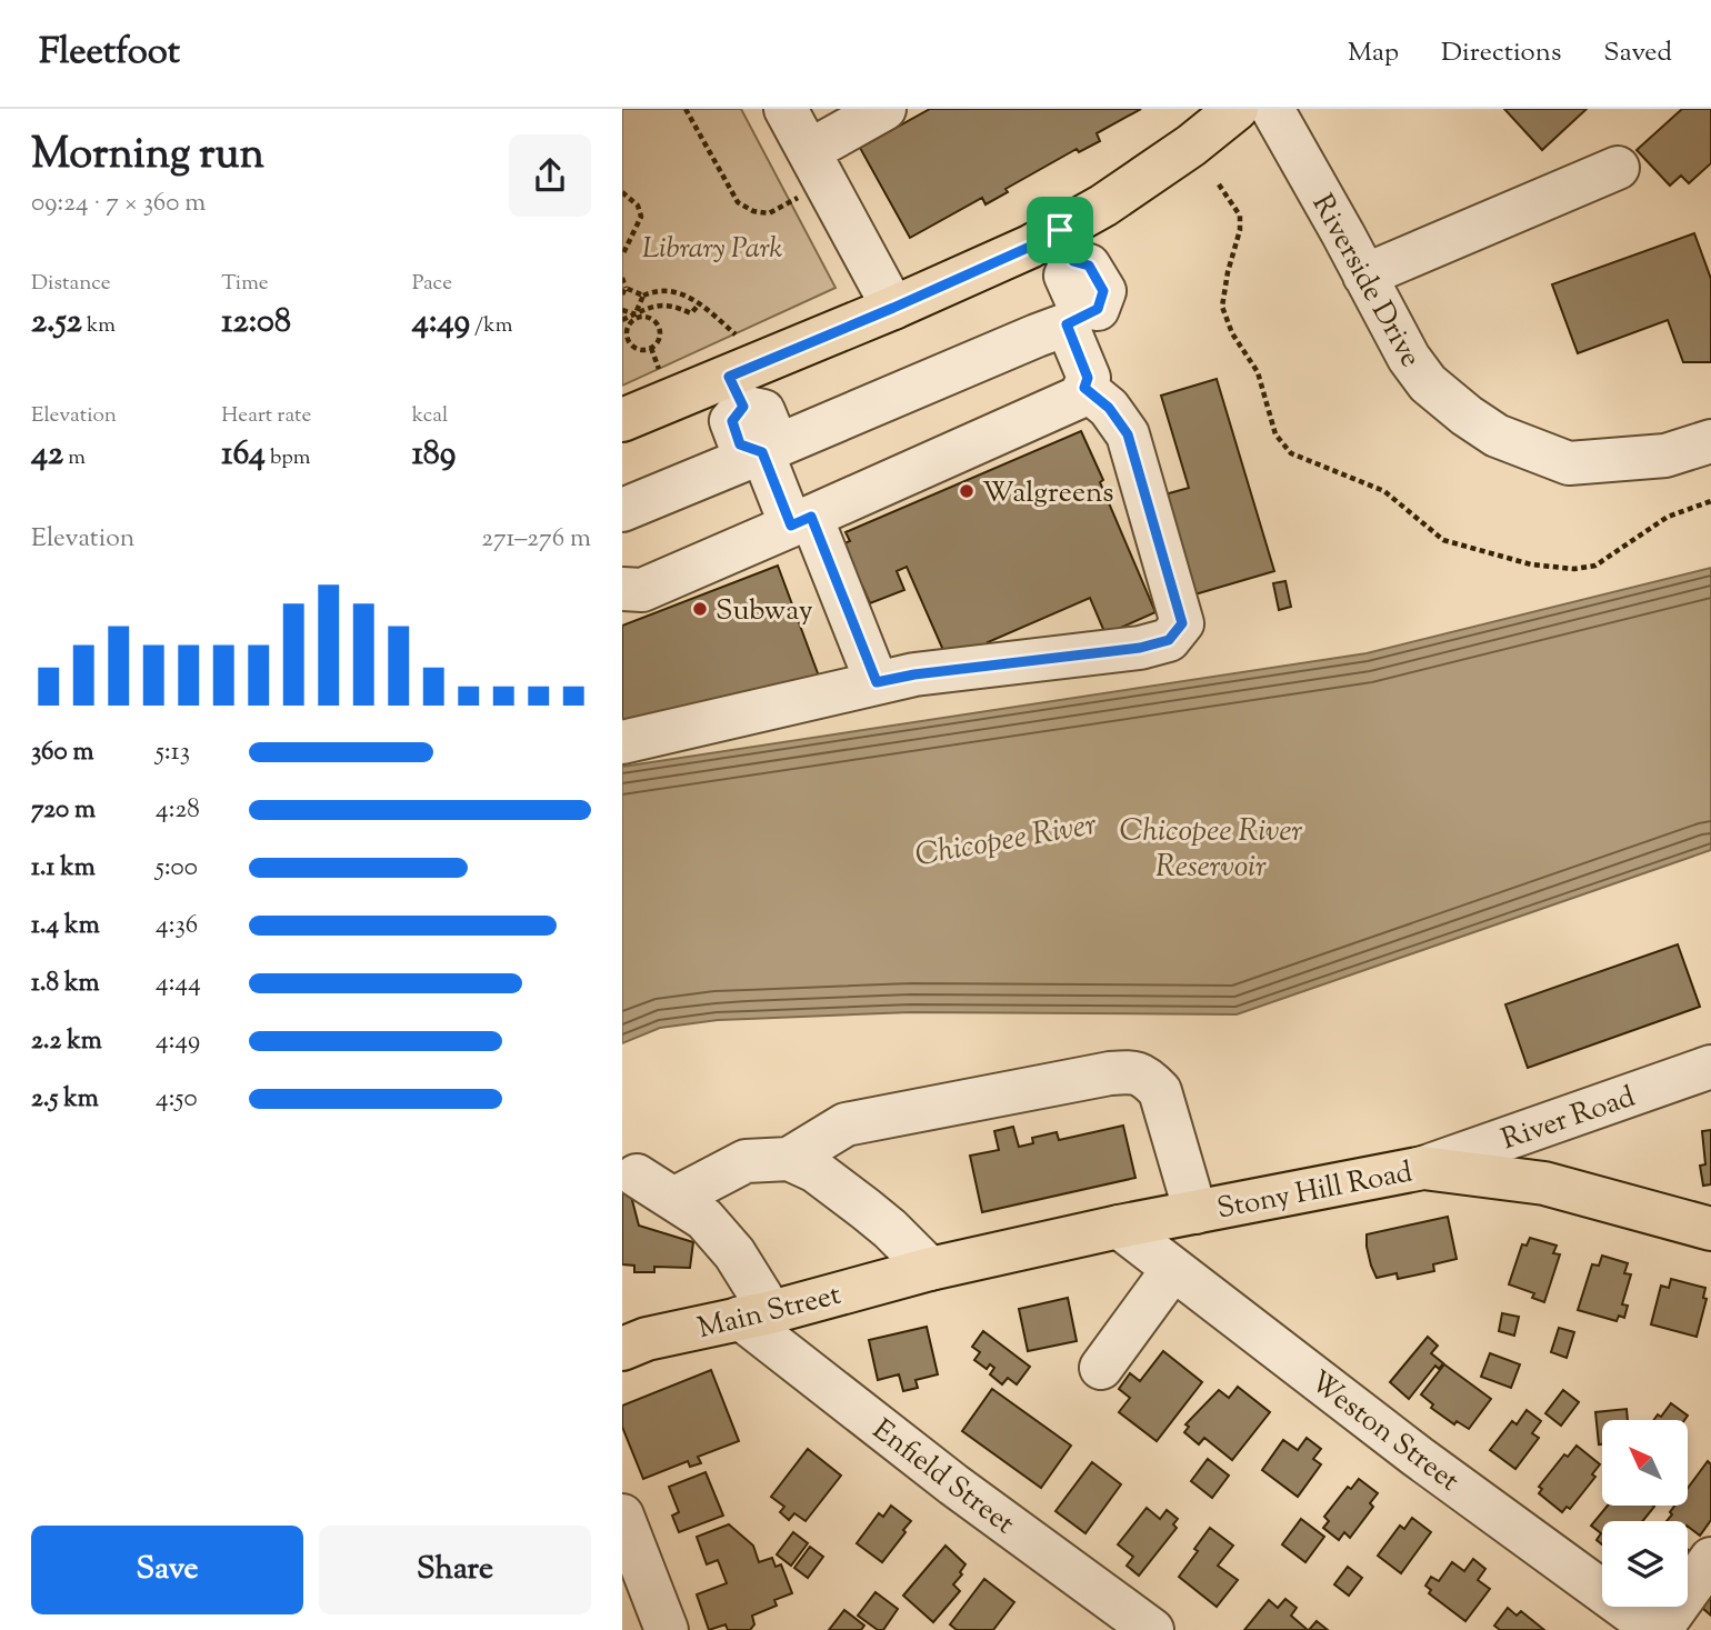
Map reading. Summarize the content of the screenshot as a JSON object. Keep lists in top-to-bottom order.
{
  "streets": {
    "main road": ["Stony Hill Road", "Main Street"],
    "street": [
      "Riverside Drive",
      "River Road",
      "Weston Street",
      "Enfield Street"
    ]
  },
  "crossings": [
    ["River Road", "Stony Hill Road"],
    ["Stony Hill Road", "Main Street"],
    ["Stony Hill Road", "Weston Street"],
    ["Main Street", "Enfield Street"]
  ],
  "water": ["Chicopee River Reservoir", "Chicopee River"],
  "parks": ["Library Park"],
  "places": ["Walgreens", "Subway"],
  "north": "top left",
  "page": {
    "header": "Fleetfoot",
    "nav": ["Map", "Directions", "Saved"],
    "heading": ["Morning run", "09:24 · 7 × 360 m"],
    "stats": [
      ["Distance", "2.52 km"],
      ["Time", "12:08"],
      ["Pace", "4:49 /km"],
      ["Elevation", "42 m"],
      ["Heart rate", "164 bpm"],
      ["kcal", "189"]
    ],
    "chart": ["Elevation", "271–276 m"],
    "list": [
      {
        "name": "360 m",
        "note": "5:13"
      },
      {
        "name": "720 m",
        "note": "4:28"
      },
      {
        "name": "1.1 km",
        "note": "5:00"
      },
      {
        "name": "1.4 km",
        "note": "4:36"
      },
      {
        "name": "1.8 km",
        "note": "4:44"
      },
      {
        "name": "2.2 km",
        "note": "4:49"
      },
      {
        "name": "2.5 km",
        "note": "4:50"
      }
    ],
    "buttons": ["Save", "Share"]
  }
}
